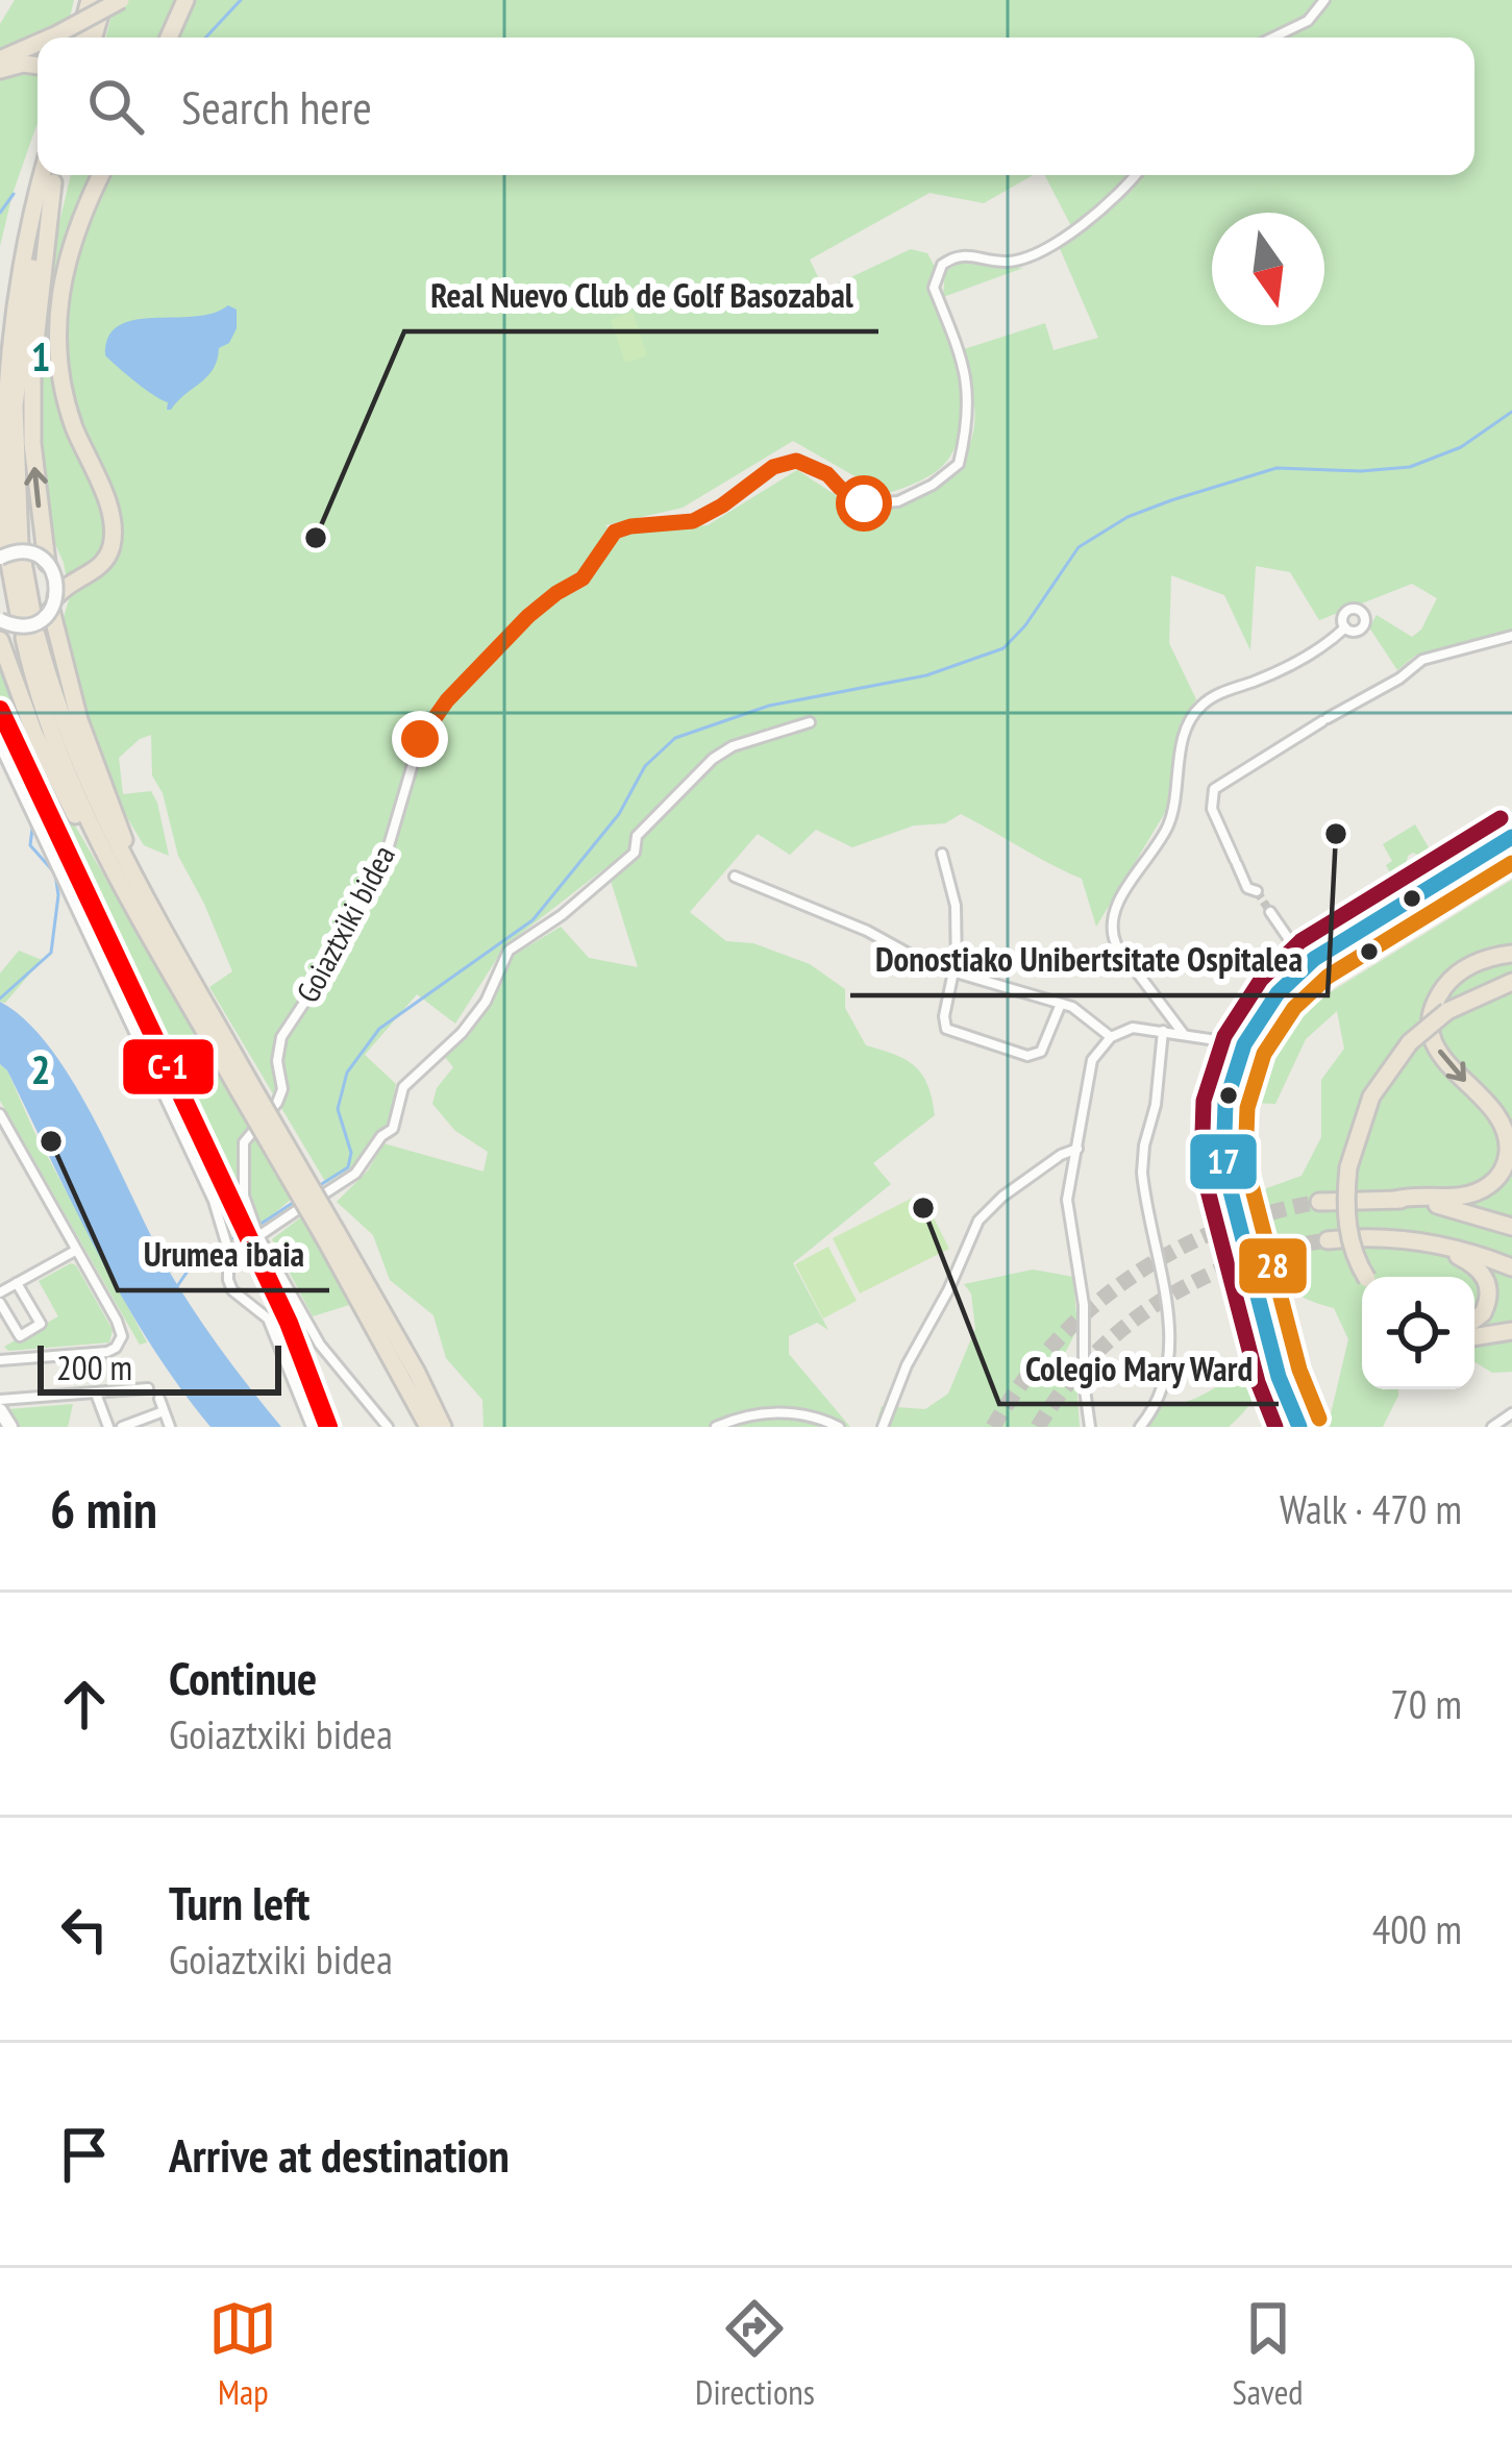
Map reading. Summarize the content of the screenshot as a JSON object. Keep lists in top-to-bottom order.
{
  "streets": {
    "street": ["Goiaztxiki bidea"]
  },
  "places": [
    "Real Nuevo Club de Golf Basozabal",
    "Donostiako Unibertsitate Ospitalea",
    "Urumea ibaia",
    "Colegio Mary Ward"
  ],
  "lines": ["transit line C-1", "transit line 17", "transit line 28"],
  "scale_bar": "200 m",
  "north": "bottom",
  "page": {
    "search": "Search here",
    "scale": "200 m",
    "heading": ["6 min", "Walk · 470 m"],
    "list": [
      ["Continue", "Goiaztxiki bidea", "70 m"],
      ["Turn left", "Goiaztxiki bidea", "400 m"],
      "Arrive at destination"
    ],
    "nav": ["Map", "Directions", "Saved"]
  },
  "grid": {
    "rows": ["1", "2"]
  }
}
